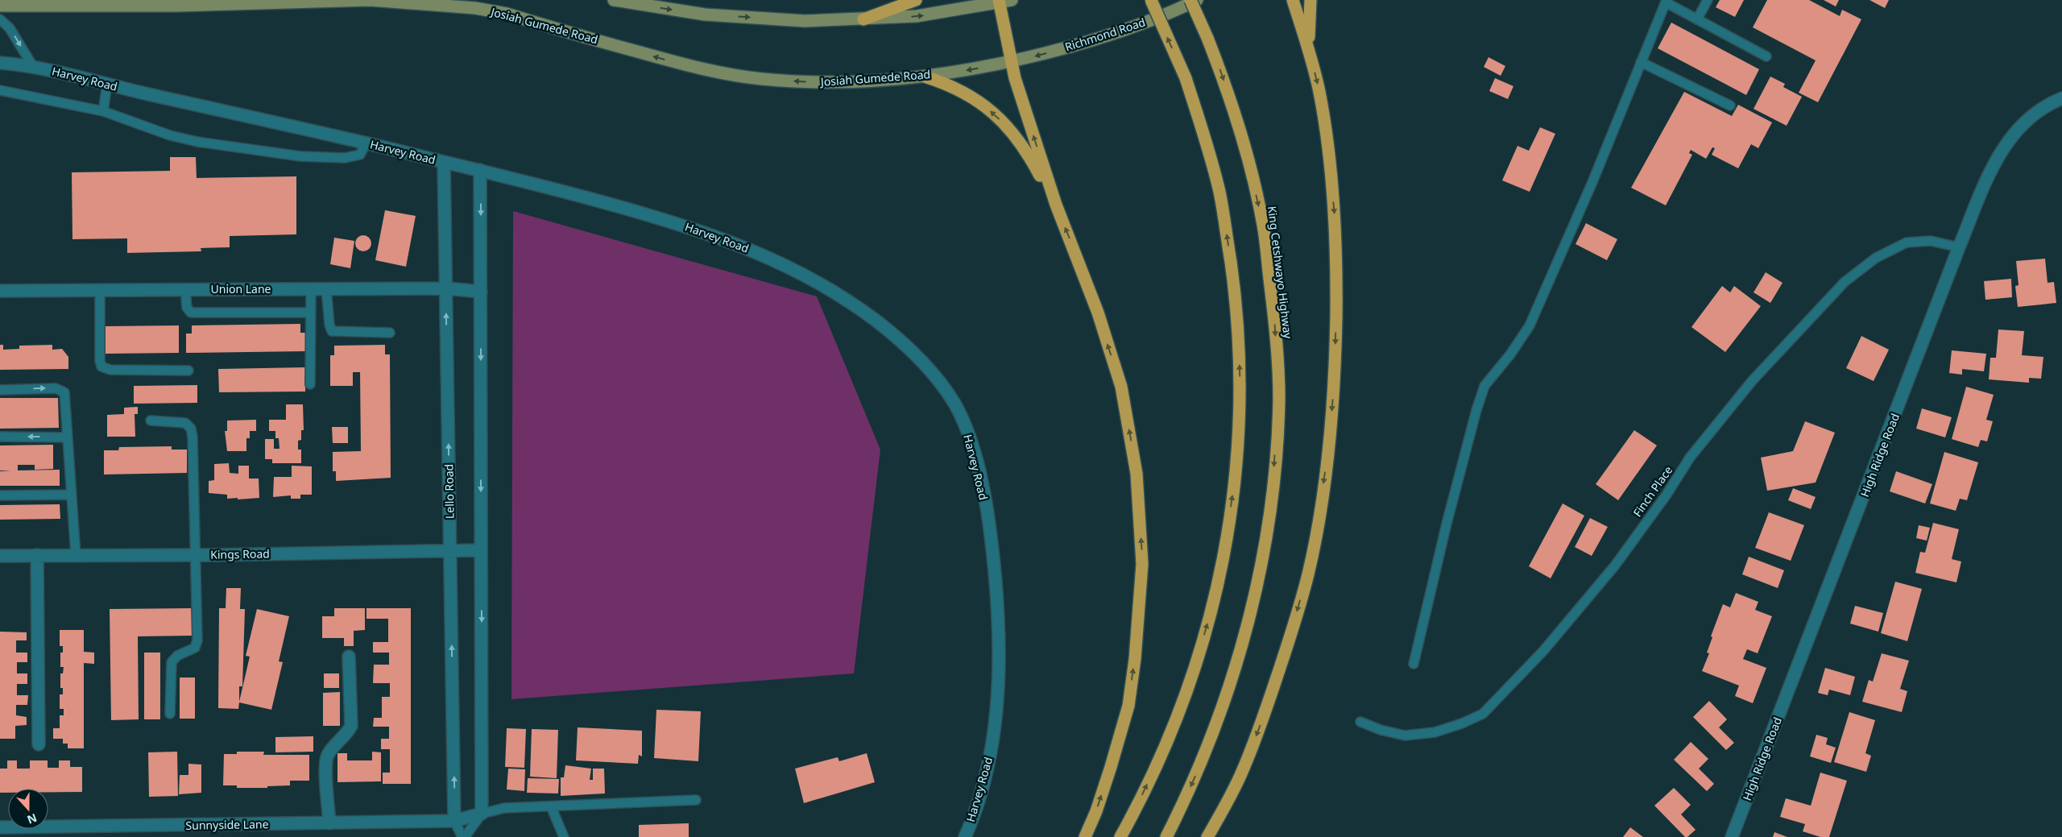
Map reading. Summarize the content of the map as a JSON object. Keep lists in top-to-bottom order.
{
  "streets": {
    "highway": ["King Cetshwayo Highway"],
    "main road": ["Josiah Gumede Road", "Richmond Road"],
    "street": [
      "Harvey Road",
      "Union Lane",
      "High Ridge Road",
      "Lello Road",
      "Kings Road",
      "Sunnyside Lane"
    ],
    "lane": ["Finch Place"]
  },
  "crossings": [
    ["Josiah Gumede Road", "Richmond Road"],
    ["Harvey Road", "Lello Road"],
    ["Union Lane", "Lello Road"],
    ["High Ridge Road", "Finch Place"],
    ["Lello Road", "Kings Road"],
    ["Lello Road", "Sunnyside Lane"]
  ],
  "one_way": ["Richmond Road"],
  "north": "bottom"
}
